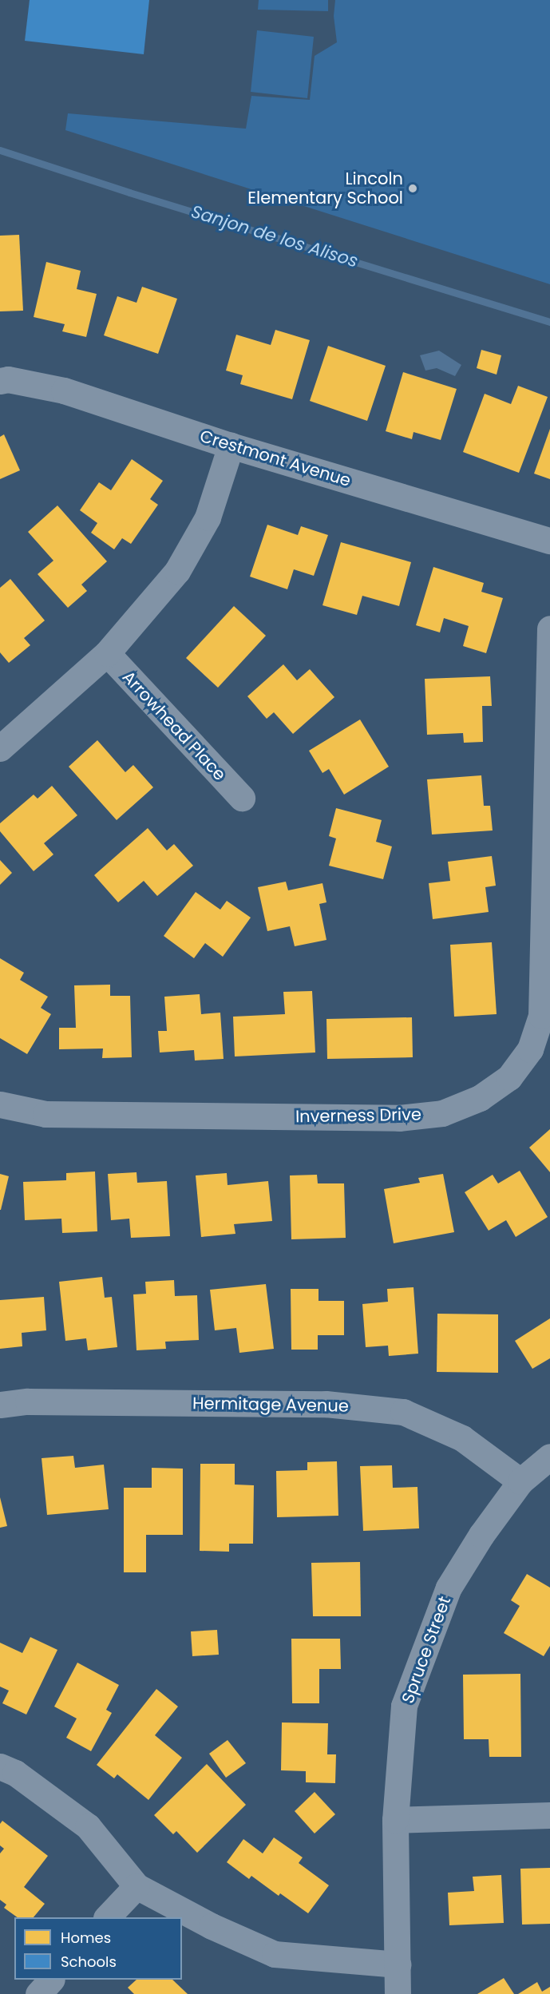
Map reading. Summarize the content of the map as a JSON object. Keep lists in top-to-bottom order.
{
  "streets": {
    "street": [
      "Crestmont Avenue",
      "Arrowhead Place",
      "Inverness Drive",
      "Hermitage Avenue",
      "Spruce Street"
    ]
  },
  "crossings": [
    ["Hermitage Avenue", "Spruce Street"]
  ],
  "water": ["Sanjon de los Alisos"],
  "places": ["Lincoln Elementary School"],
  "legend": ["Homes", "Schools"]
}
